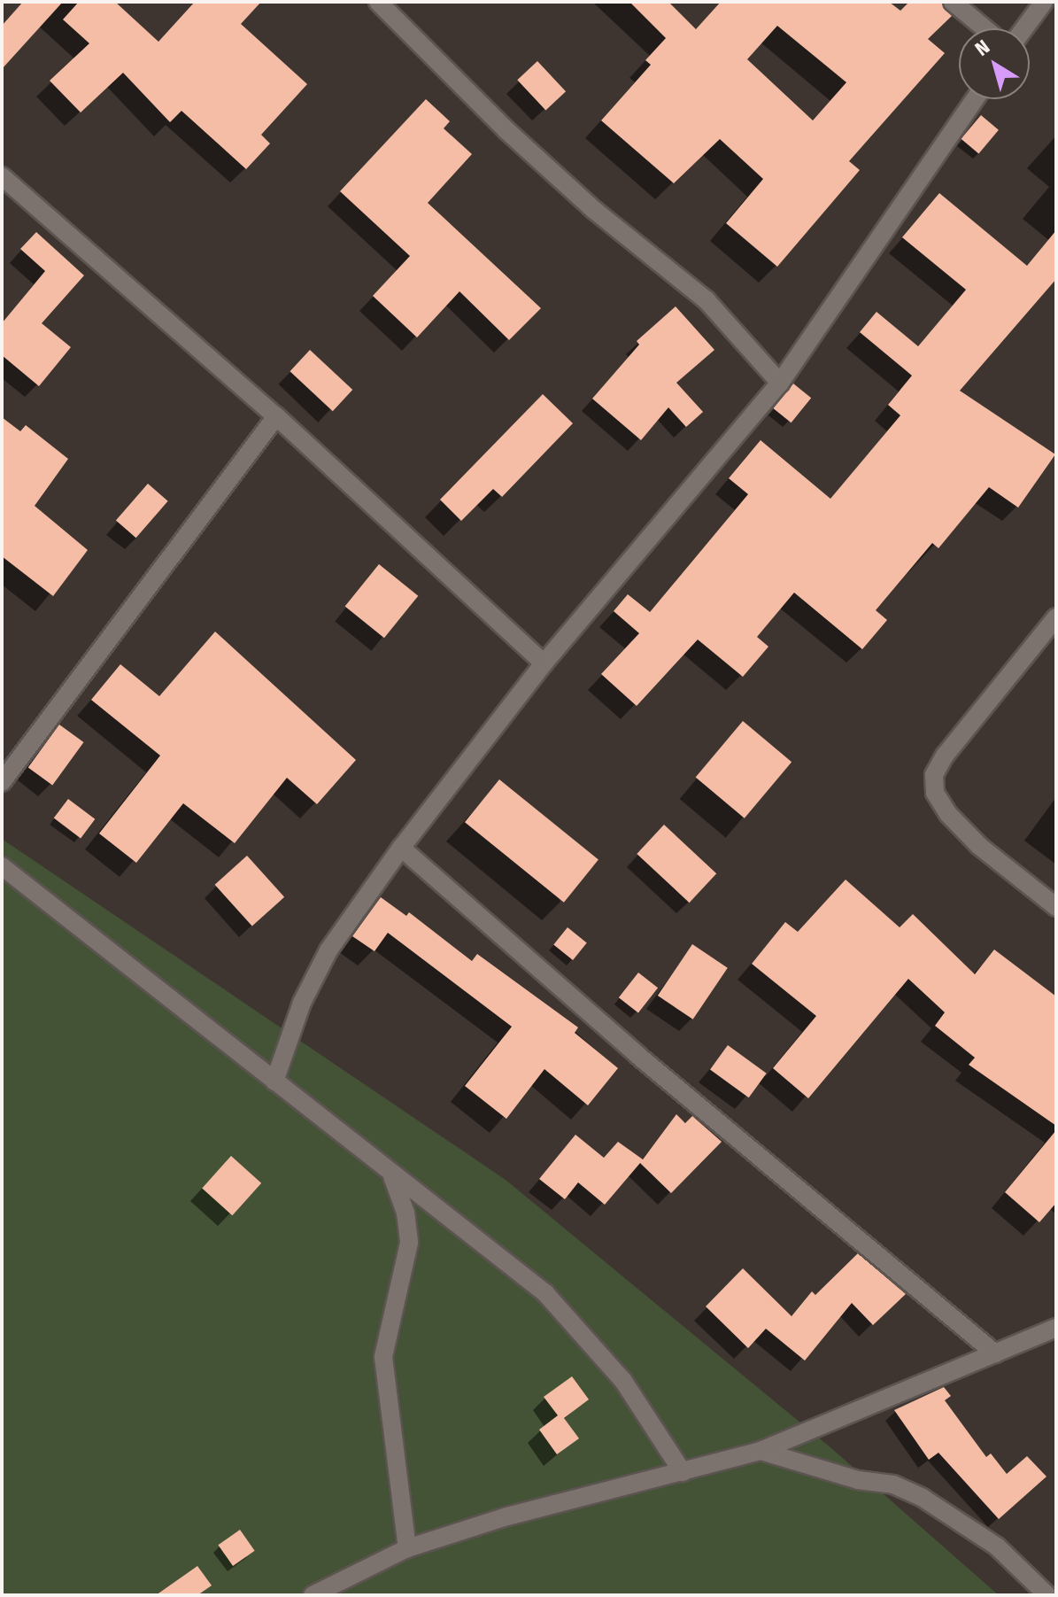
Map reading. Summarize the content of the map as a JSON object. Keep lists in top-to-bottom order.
{
  "north": "top left"
}
